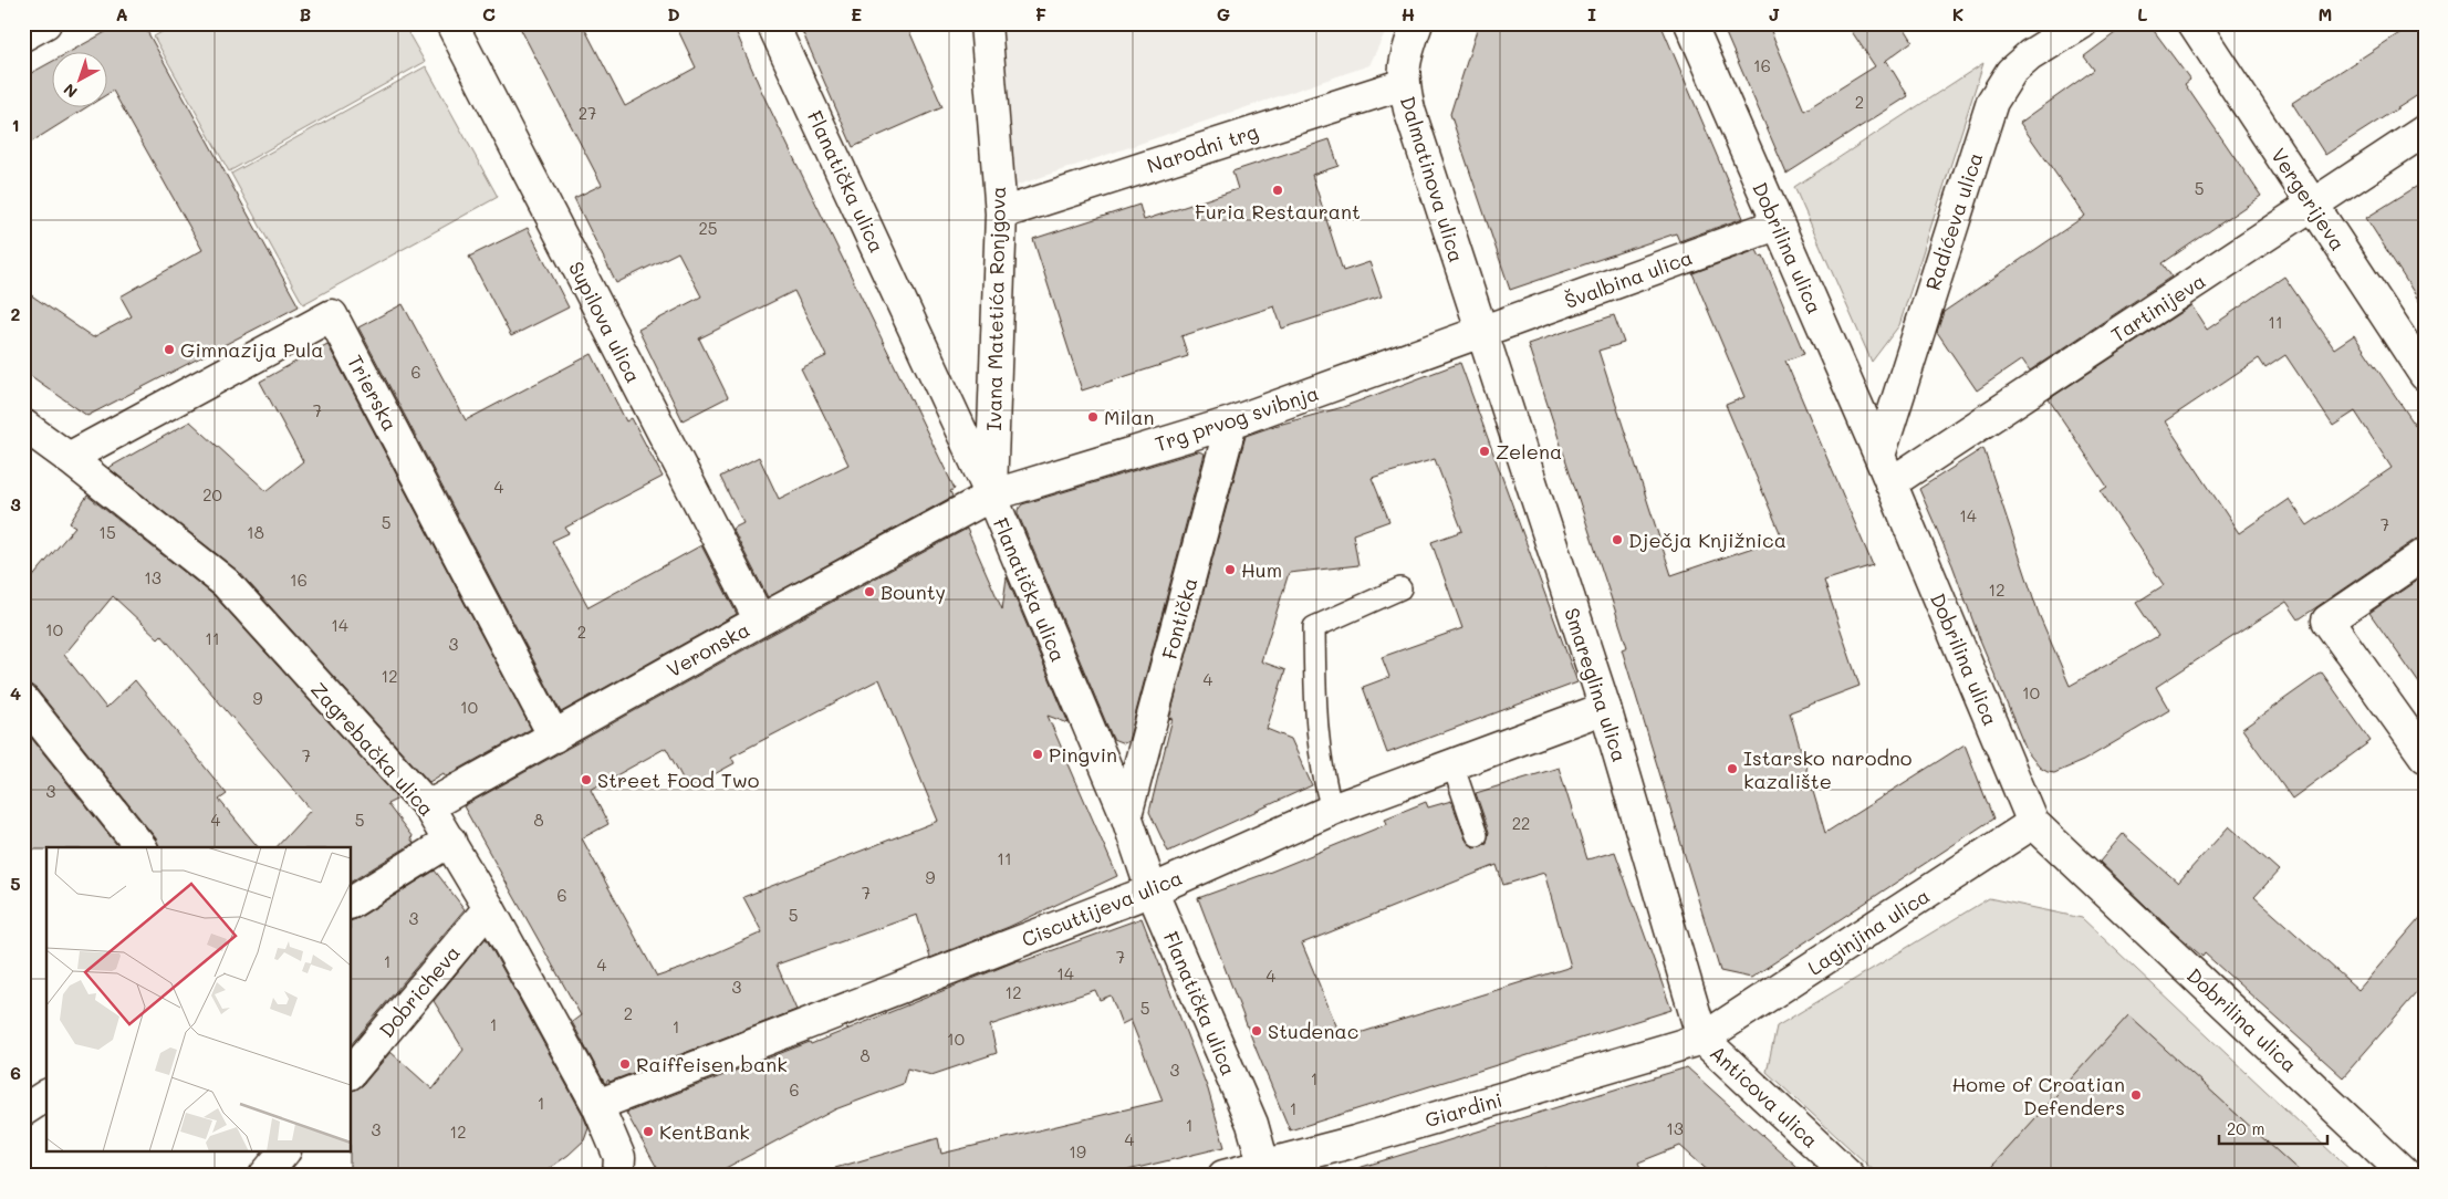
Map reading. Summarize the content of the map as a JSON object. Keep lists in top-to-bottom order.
{
  "streets": {
    "street": [
      "Narodni trg",
      "Dalmatinova ulica",
      "Flanatička ulica",
      "Vergerijeva",
      "Radićeva ulica",
      "Dobrilina ulica",
      "Švalbina ulica",
      "Tartinijeva",
      "Ivana Matetića Ronjgova",
      "Supilova ulica",
      "Trierska",
      "Trg prvog svibnja",
      "Fontička",
      "Veronska",
      "Smareglina ulica",
      "Zagrebačka ulica",
      "Ciscuttijeva ulica",
      "Laginjina ulica",
      "Dobricheva",
      "Anticova ulica",
      "Giardini"
    ]
  },
  "crossings": [
    ["Narodni trg", "Dalmatinova ulica"],
    ["Narodni trg", "Ivana Matetića Ronjgova"],
    ["Dalmatinova ulica", "Švalbina ulica"],
    ["Dalmatinova ulica", "Trg prvog svibnja"],
    ["Dalmatinova ulica", "Smareglina ulica"],
    ["Flanatička ulica", "Ivana Matetića Ronjgova"],
    ["Flanatička ulica", "Trg prvog svibnja"],
    ["Flanatička ulica", "Fontička"],
    ["Flanatička ulica", "Veronska"],
    ["Flanatička ulica", "Ciscuttijeva ulica"],
    ["Flanatička ulica", "Giardini"],
    ["Vergerijeva", "Tartinijeva"],
    ["Radićeva ulica", "Dobrilina ulica"],
    ["Dobrilina ulica", "Švalbina ulica"],
    ["Dobrilina ulica", "Tartinijeva"],
    ["Dobrilina ulica", "Laginjina ulica"],
    ["Švalbina ulica", "Trg prvog svibnja"],
    ["Švalbina ulica", "Smareglina ulica"],
    ["Ivana Matetića Ronjgova", "Trg prvog svibnja"],
    ["Ivana Matetića Ronjgova", "Veronska"],
    ["Supilova ulica", "Veronska"],
    ["Trierska", "Veronska"],
    ["Trierska", "Zagrebačka ulica"],
    ["Trg prvog svibnja", "Fontička"],
    ["Trg prvog svibnja", "Veronska"],
    ["Trg prvog svibnja", "Smareglina ulica"],
    ["Veronska", "Zagrebačka ulica"],
    ["Smareglina ulica", "Ciscuttijeva ulica"],
    ["Smareglina ulica", "Laginjina ulica"],
    ["Smareglina ulica", "Anticova ulica"],
    ["Smareglina ulica", "Giardini"],
    ["Zagrebačka ulica", "Ciscuttijeva ulica"],
    ["Zagrebačka ulica", "Dobricheva"],
    ["Laginjina ulica", "Anticova ulica"],
    ["Laginjina ulica", "Giardini"],
    ["Anticova ulica", "Giardini"]
  ],
  "places": [
    "Furia Restaurant",
    "Gimnazija Pula",
    "Milan",
    "Zelena",
    "Dječja Knjižnica",
    "Hum",
    "Bounty",
    "Pingvin",
    "Istarsko narodno kazalište",
    "Street Food Two",
    "Studenac",
    "Raiffeisen bank",
    "Home of Croatian Defenders",
    "KentBank"
  ],
  "house_numbers": [
    "16",
    "2",
    "27",
    "5",
    "25",
    "11",
    "6",
    "7",
    "4",
    "20",
    "14",
    "5",
    "7",
    "15",
    "18",
    "13",
    "16",
    "12",
    "14",
    "10",
    "2",
    "11",
    "3",
    "12",
    "4",
    "10",
    "9",
    "10",
    "7",
    "3",
    "4",
    "5",
    "8",
    "22",
    "11",
    "9",
    "7",
    "6",
    "5",
    "3",
    "7",
    "1",
    "4",
    "14",
    "4",
    "3",
    "12",
    "5",
    "2",
    "1",
    "1",
    "10",
    "8",
    "3",
    "1",
    "6",
    "1",
    "1",
    "1",
    "13",
    "3",
    "12",
    "4",
    "19"
  ],
  "scale_bar": "20 m",
  "north": "bottom left",
  "grid": {
    "columns": [
      "A",
      "B",
      "C",
      "D",
      "E",
      "F",
      "G",
      "H",
      "I",
      "J",
      "K",
      "L",
      "M"
    ],
    "rows": [
      "1",
      "2",
      "3",
      "4",
      "5",
      "6"
    ]
  }
}
